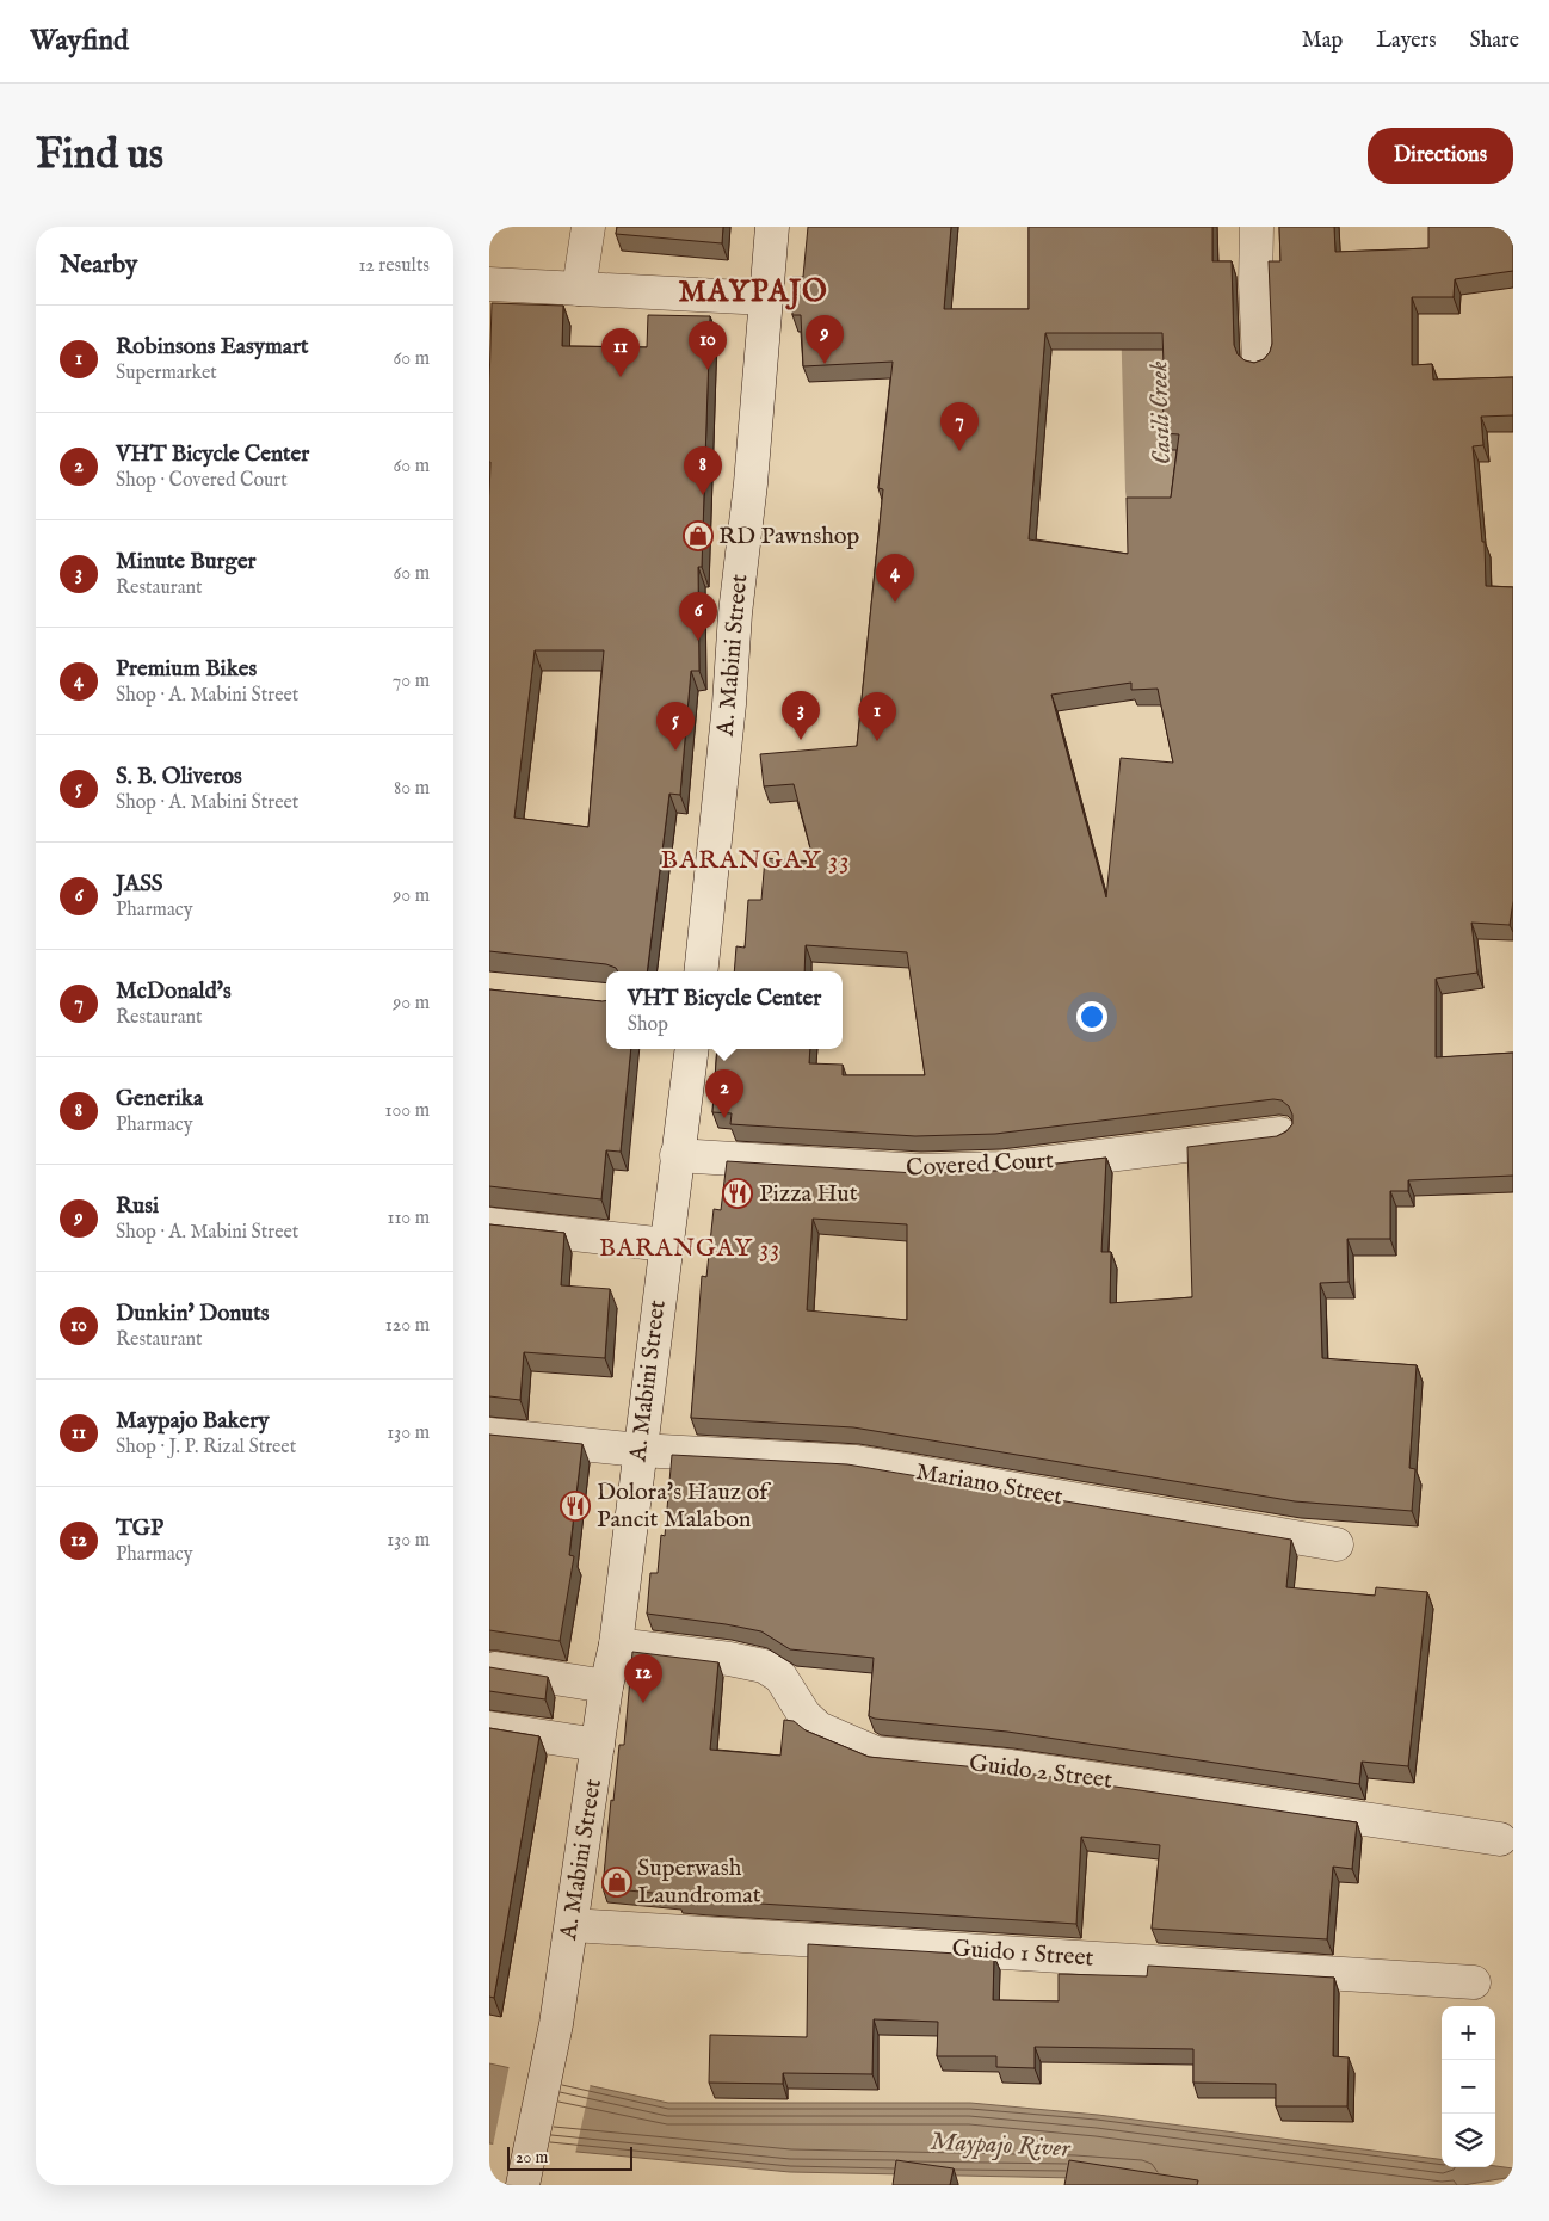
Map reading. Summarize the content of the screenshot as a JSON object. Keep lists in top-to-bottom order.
{
  "streets": {
    "street": [
      "A. Mabini Street",
      "Covered Court",
      "Mariano Street",
      "Guido 2 Street",
      "Guido 1 Street"
    ]
  },
  "crossings": [
    ["A. Mabini Street", "Covered Court"],
    ["A. Mabini Street", "Mariano Street"],
    ["A. Mabini Street", "Guido 2 Street"],
    ["A. Mabini Street", "Guido 1 Street"]
  ],
  "districts": ["MAYPAJO", "BARANGAY 33", "BARANGAY 33"],
  "water": ["Casili Creek", "Maypajo River"],
  "places": {
    "shop": ["RD Pawnshop", "Superwash Laundromat"],
    "restaurant": ["Pizza Hut", "Dolora's Hauz of Pancit Malabon"]
  },
  "scale_bar": "20 m",
  "page": {
    "header": "Wayfind",
    "nav": ["Map", "Layers", "Share"],
    "buttons": "Directions",
    "title": "Find us",
    "heading": ["Nearby", "12 results"],
    "list": [
      {
        "mark": "1",
        "name": "Robinsons Easymart",
        "note": "Supermarket",
        "value": "60 m"
      },
      {
        "mark": "2",
        "name": "VHT Bicycle Center",
        "note": "Shop · Covered Court",
        "value": "60 m"
      },
      {
        "mark": "3",
        "name": "Minute Burger",
        "note": "Restaurant",
        "value": "60 m"
      },
      {
        "mark": "4",
        "name": "Premium Bikes",
        "note": "Shop · A. Mabini Street",
        "value": "70 m"
      },
      {
        "mark": "5",
        "name": "S. B. Oliveros",
        "note": "Shop · A. Mabini Street",
        "value": "80 m"
      },
      {
        "mark": "6",
        "name": "JASS",
        "note": "Pharmacy",
        "value": "90 m"
      },
      {
        "mark": "7",
        "name": "McDonald's",
        "note": "Restaurant",
        "value": "90 m"
      },
      {
        "mark": "8",
        "name": "Generika",
        "note": "Pharmacy",
        "value": "100 m"
      },
      {
        "mark": "9",
        "name": "Rusi",
        "note": "Shop · A. Mabini Street",
        "value": "110 m"
      },
      {
        "mark": "10",
        "name": "Dunkin' Donuts",
        "note": "Restaurant",
        "value": "120 m"
      },
      {
        "mark": "11",
        "name": "Maypajo Bakery",
        "note": "Shop · J. P. Rizal Street",
        "value": "130 m"
      },
      {
        "mark": "12",
        "name": "TGP",
        "note": "Pharmacy",
        "value": "130 m"
      }
    ],
    "pins": [
      "9",
      "10",
      "11",
      "7",
      "8",
      "4",
      "6",
      "3",
      "1",
      "5",
      "2",
      "12"
    ],
    "popup": ["VHT Bicycle Center", "Shop"],
    "map_buttons": ["+", "−"],
    "scale": "20 m"
  }
}
